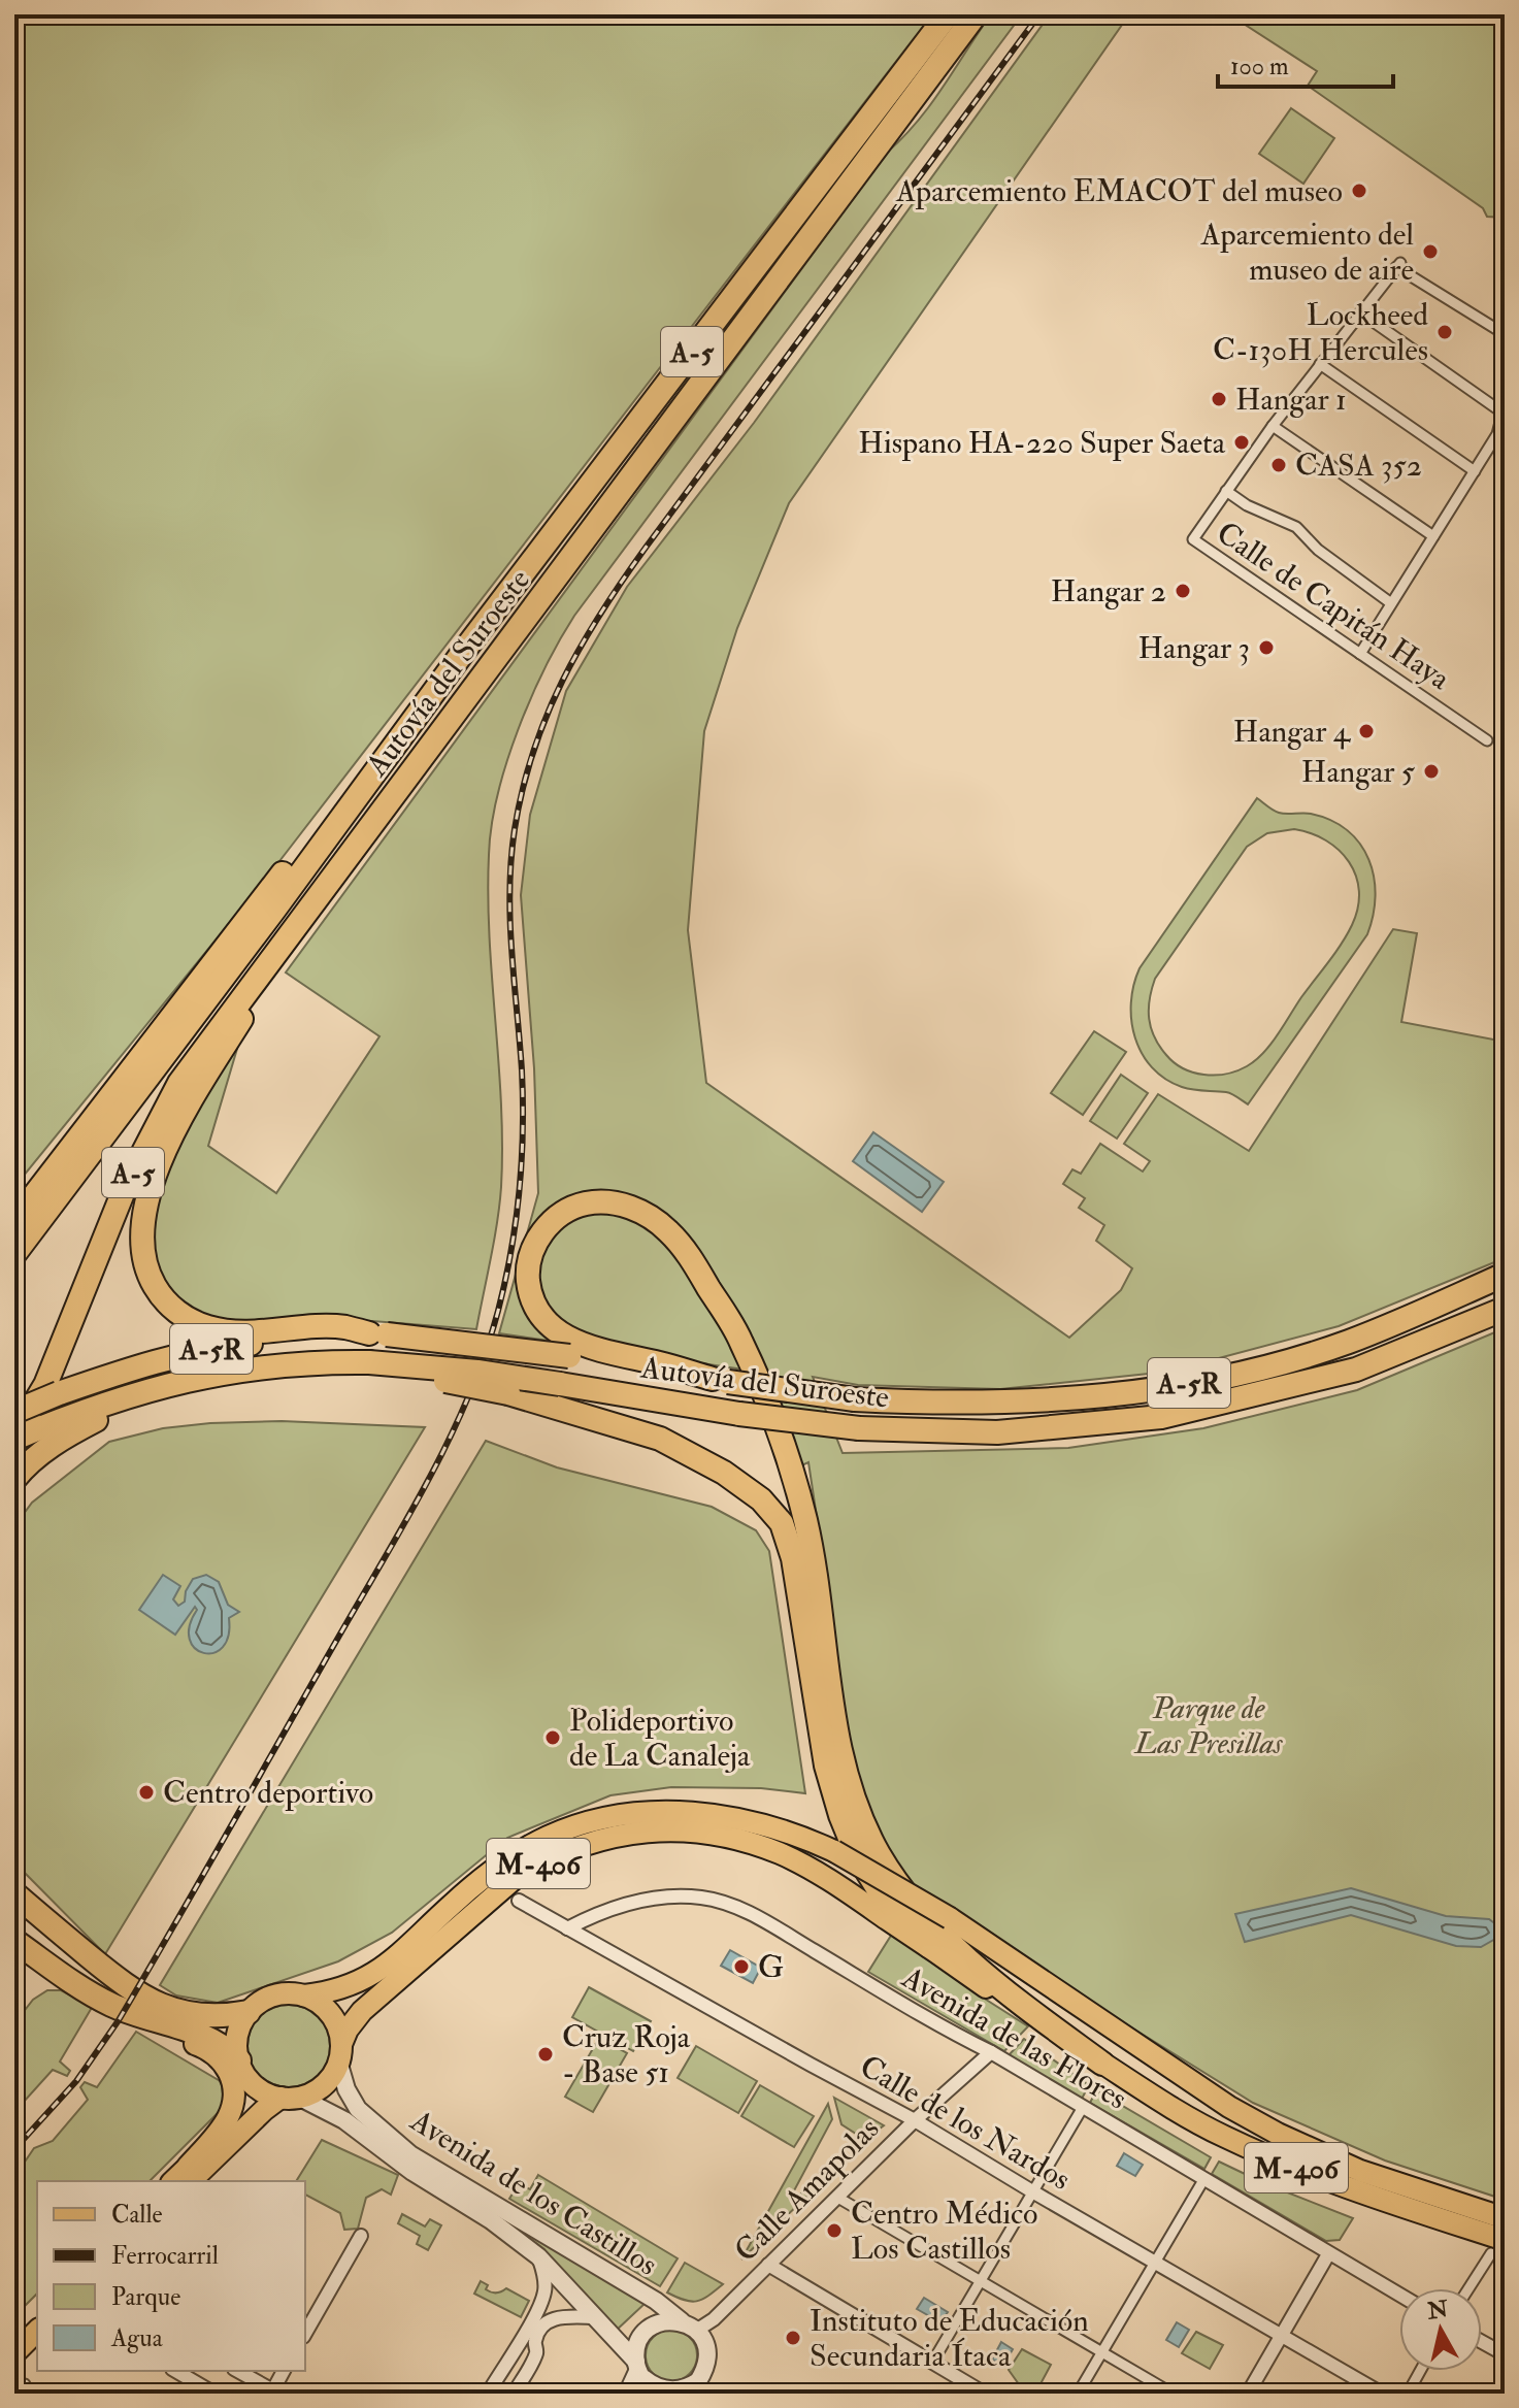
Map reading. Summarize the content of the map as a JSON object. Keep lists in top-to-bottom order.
{
  "streets": {
    "highway": ["A-5", "Autovía del Suroeste", "A-5R"],
    "main road": ["M-406"],
    "street": [
      "Calle de Capitán Haya",
      "Avenida de las Flores",
      "Calle de los Nardos",
      "Calle Amapolas",
      "Avenida de los Castillos"
    ]
  },
  "crossings": [
    ["M-406", "Avenida de los Castillos"],
    ["Avenida de las Flores", "Calle de los Nardos"],
    ["Avenida de las Flores", "Calle Amapolas"],
    ["Calle de los Nardos", "Calle Amapolas"],
    ["Calle Amapolas", "Avenida de los Castillos"]
  ],
  "parks": ["Parque de Las Presillas"],
  "places": [
    "Aparcemiento EMACOT del museo",
    "Aparcemiento del museo de aire",
    "Lockheed C-130H Hercules",
    "Hangar 1",
    "Hispano HA-220 Super Saeta",
    "CASA 352",
    "Hangar 2",
    "Hangar 3",
    "Hangar 4",
    "Hangar 5",
    "Polideportivo de La Canaleja",
    "Centro deportivo",
    "G",
    "Cruz Roja - Base 51",
    "Centro Médico Los Castillos",
    "Instituto de Educación Secundaria Ítaca"
  ],
  "legend": [
    "Calle",
    "Ferrocarril",
    "Parque",
    "Agua"
  ],
  "scale_bar": "100 m",
  "north": "top"
}
